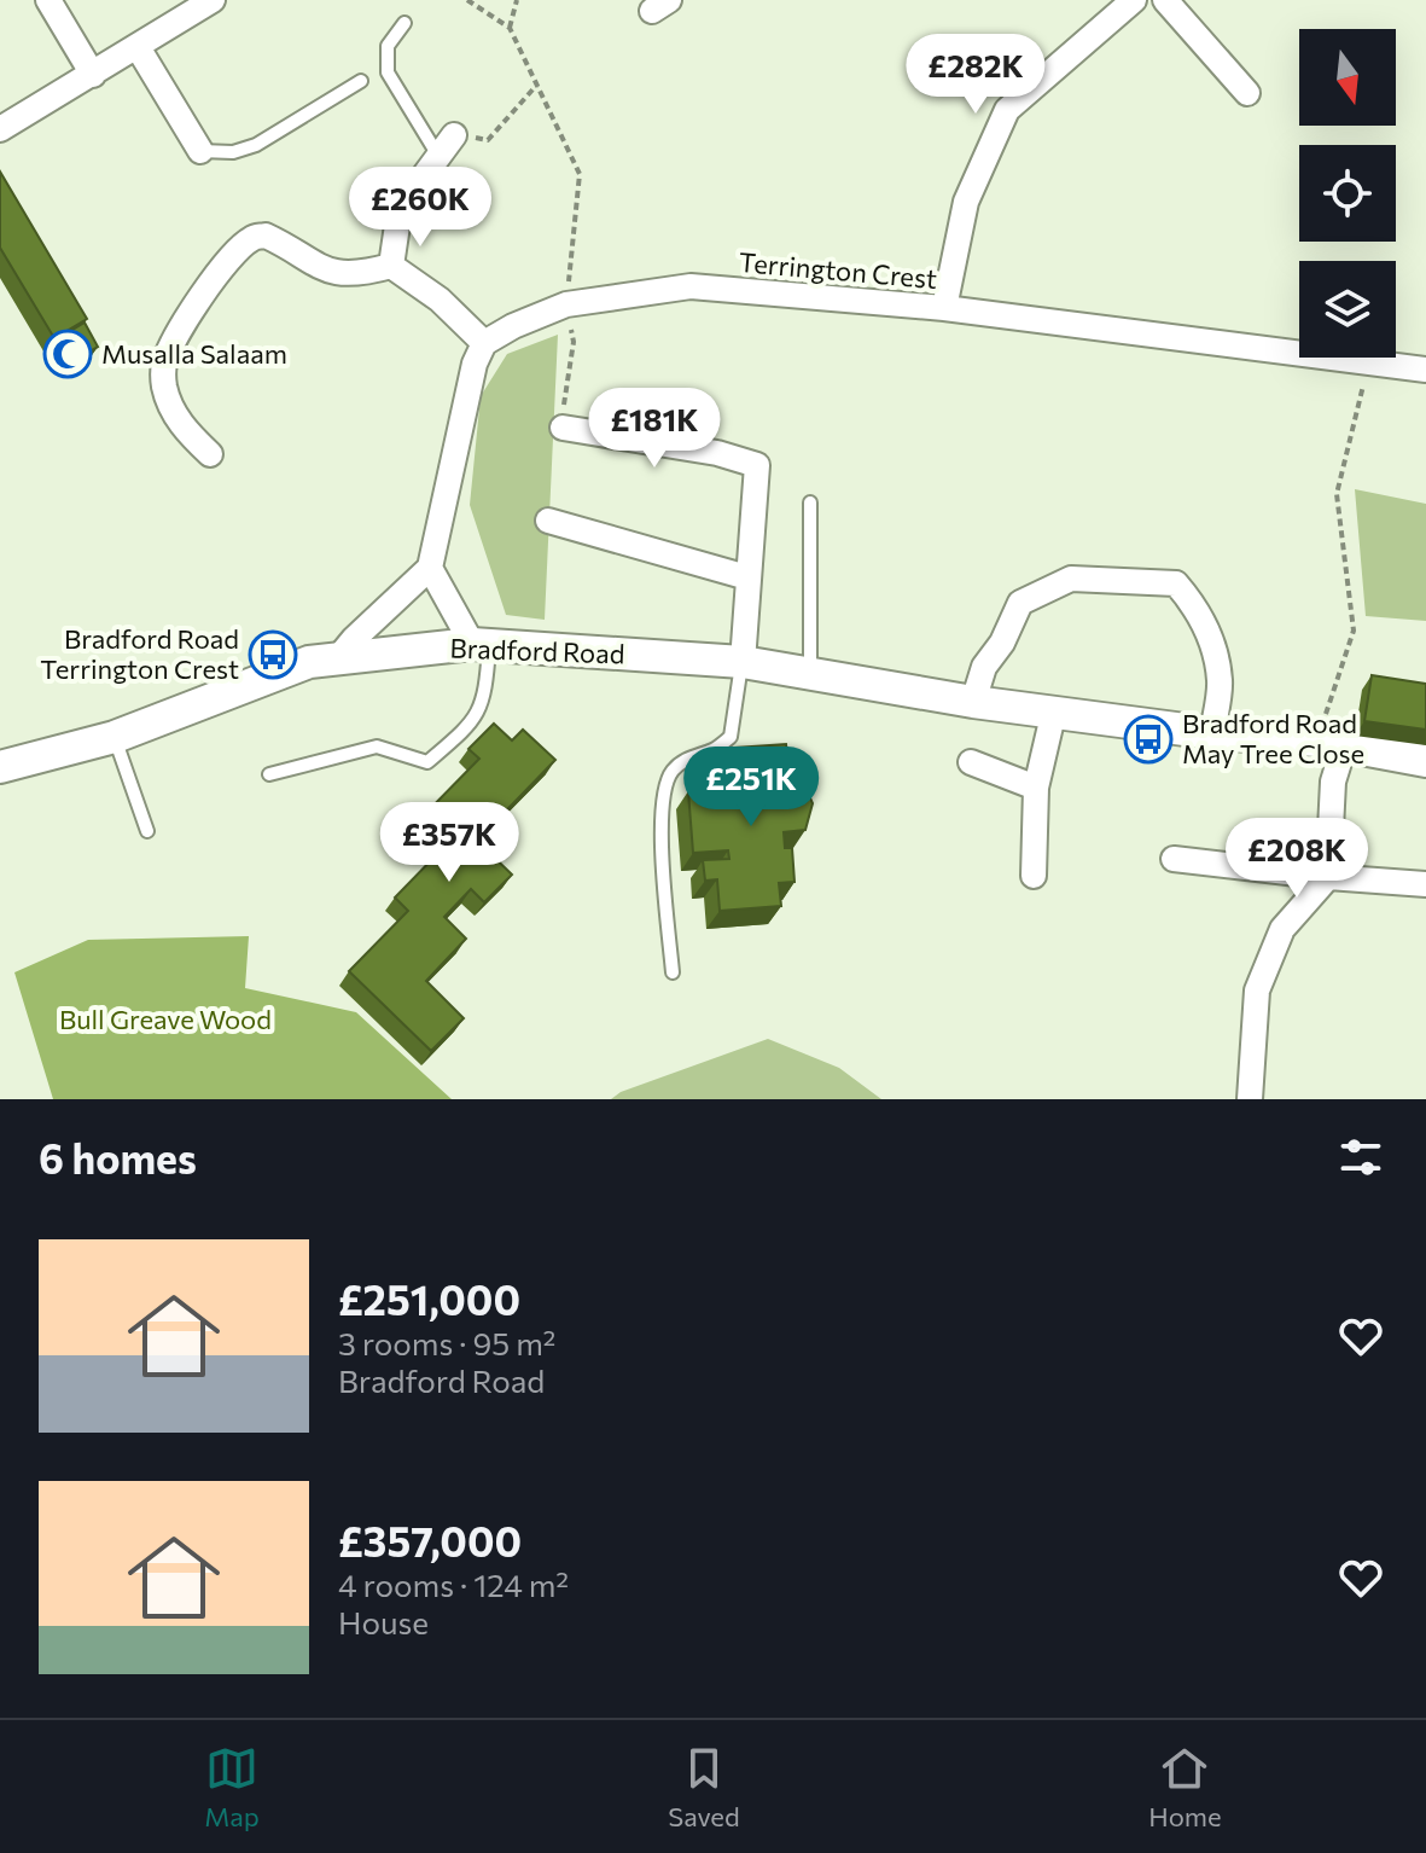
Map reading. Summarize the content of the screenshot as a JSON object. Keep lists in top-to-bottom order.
{
  "streets": {
    "street": ["Terrington Crest", "Bradford Road"]
  },
  "parks": ["Bull Greave Wood"],
  "places": {
    "mosque": ["Musalla Salaam"],
    "bus stop": ["Bradford Road Terrington Crest", "Bradford Road May Tree Close"]
  },
  "north": "bottom",
  "page": {
    "price": [
      "£282K",
      "£260K",
      "£181K",
      "£251K",
      "£357K",
      "£208K"
    ],
    "heading": "6 homes",
    "list": [
      {
        "name": "£251,000",
        "note": "3 rooms · 95 m² · Bradford Road"
      },
      {
        "name": "£357,000",
        "note": "4 rooms · 124 m² · House"
      }
    ],
    "tabs": ["Map", "Saved", "Home"]
  }
}
